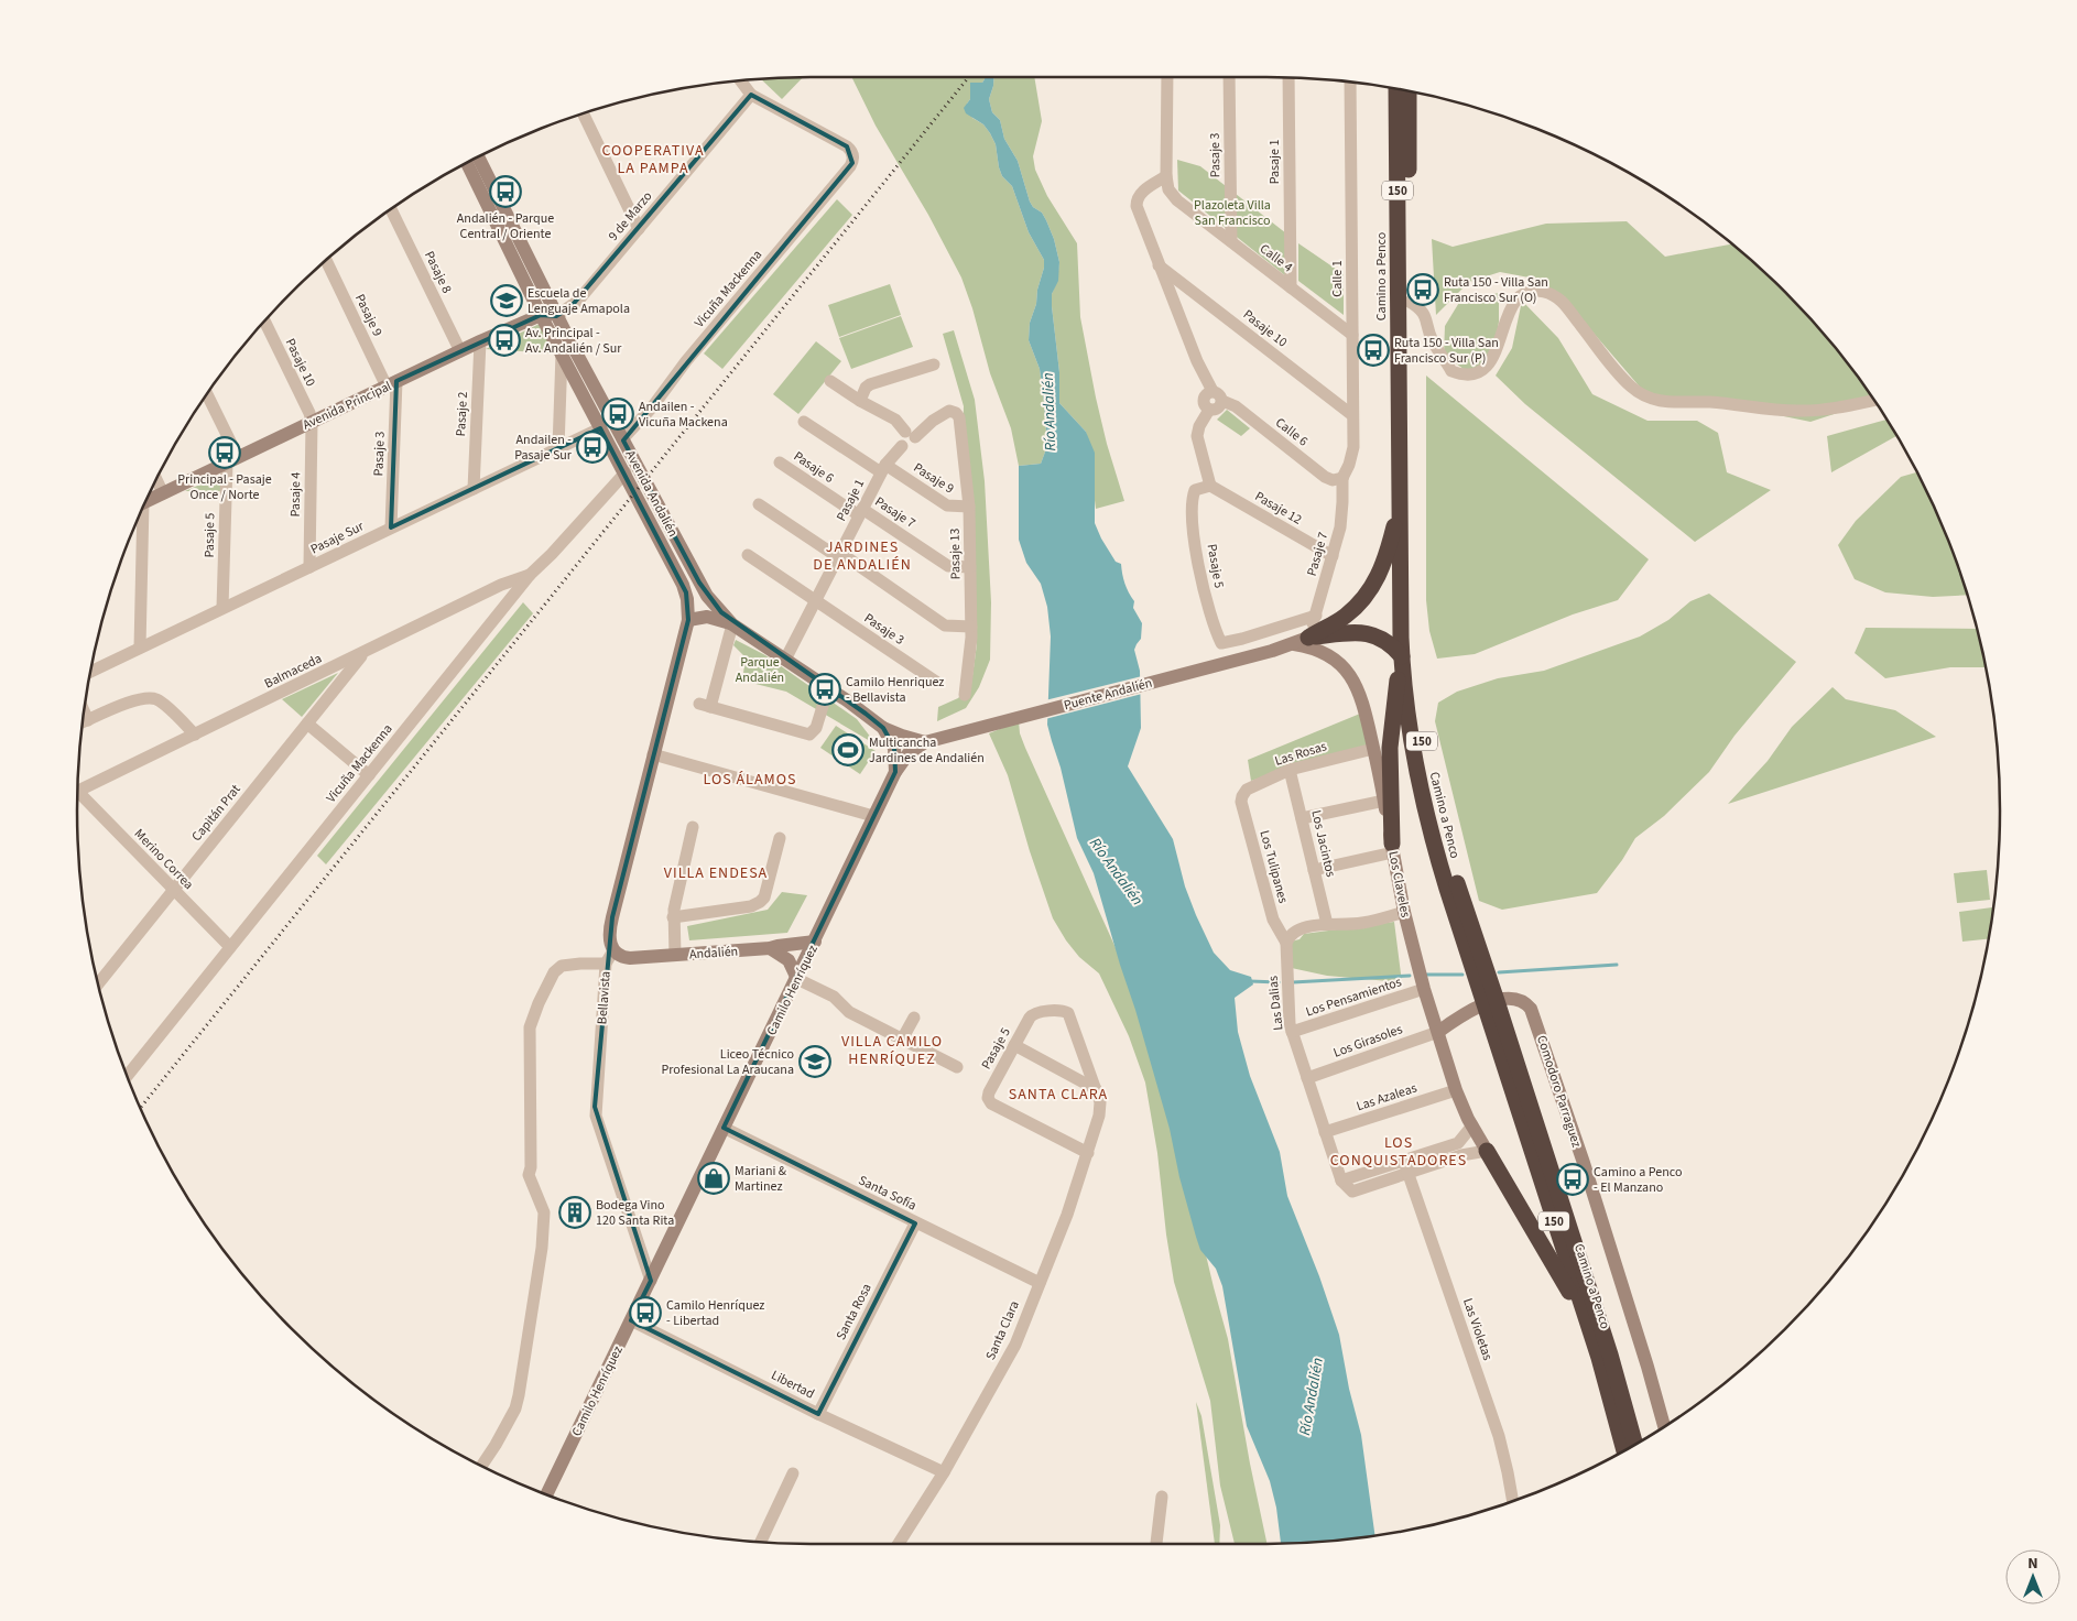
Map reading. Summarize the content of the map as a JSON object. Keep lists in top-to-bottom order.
{
  "streets": {
    "highway": ["150", "Camino a Penco"],
    "main road": [
      "Avenida Principal",
      "Avenida Andalién",
      "Puente Andalién",
      "Los Claveles",
      "Andalién",
      "Camilo Henríquez",
      "Comodoro Parraguez"
    ],
    "street": [
      "Pasaje 3",
      "Pasaje 1",
      "9 de Marzo",
      "Calle 4",
      "Pasaje 8",
      "Calle 1",
      "Vicuña Mackenna",
      "Pasaje 9",
      "Pasaje 10",
      "Pasaje 2",
      "Calle 6",
      "Pasaje 6",
      "Pasaje 4",
      "Pasaje 12",
      "Pasaje 7",
      "Pasaje 5",
      "Pasaje Sur",
      "Pasaje 13",
      "Balmaceda",
      "Las Rosas",
      "Capitán Prat",
      "Los Jacintos",
      "Merino Correa",
      "Los Tulipanes",
      "Los Pensamientos",
      "Bellavista",
      "Las Dalias",
      "Los Girasoles",
      "Las Azaleas",
      "Santa Sofía",
      "Santa Rosa",
      "Las Violetas",
      "Santa Clara",
      "Libertad"
    ]
  },
  "crossings": [
    ["Pasaje 3", "Pasaje 1"],
    ["Pasaje 3", "Calle 4"],
    ["Pasaje 3", "Pasaje 9"],
    ["Pasaje 3", "Avenida Principal"],
    ["Pasaje 3", "Pasaje Sur"],
    ["Pasaje 1", "Calle 4"],
    ["Pasaje 1", "Pasaje 9"],
    ["Pasaje 1", "Pasaje 6"],
    ["Pasaje 1", "Avenida Andalién"],
    ["Pasaje 1", "Pasaje 7"],
    ["Pasaje 1", "Pasaje 13"],
    ["9 de Marzo", "Vicuña Mackenna"],
    ["9 de Marzo", "Avenida Principal"],
    ["9 de Marzo", "Avenida Andalién"],
    ["Calle 4", "Calle 1"],
    ["Pasaje 8", "Avenida Principal"],
    ["Camino a Penco", "Comodoro Parraguez"],
    ["Calle 1", "Pasaje 10"],
    ["Calle 1", "Calle 6"],
    ["Calle 1", "Pasaje 7"],
    ["Vicuña Mackenna", "Avenida Andalién"],
    ["Vicuña Mackenna", "Balmaceda"],
    ["Vicuña Mackenna", "Merino Correa"],
    ["Pasaje 9", "Avenida Principal"],
    ["Pasaje 9", "Pasaje 13"],
    ["Pasaje 10", "Avenida Principal"],
    ["Pasaje 10", "Pasaje 4"],
    ["Avenida Principal", "Pasaje 2"],
    ["Avenida Principal", "Avenida Andalién"],
    ["Avenida Principal", "Pasaje 4"],
    ["Avenida Principal", "Pasaje 5"],
    ["Pasaje 2", "Pasaje Sur"],
    ["Calle 6", "Pasaje 7"],
    ["Pasaje 6", "Pasaje 7"],
    ["Avenida Andalién", "Pasaje Sur"],
    ["Avenida Andalién", "Camilo Henríquez"],
    ["Pasaje 4", "Pasaje Sur"],
    ["Pasaje 12", "Pasaje 7"],
    ["Pasaje 12", "Pasaje 5"],
    ["Pasaje 7", "Pasaje 5"],
    ["Pasaje 7", "Pasaje 13"],
    ["Pasaje 7", "Puente Andalién"],
    ["Pasaje 7", "Los Claveles"],
    ["Pasaje 5", "Pasaje Sur"],
    ["Pasaje 5", "Santa Clara"],
    ["Balmaceda", "Capitán Prat"],
    ["Puente Andalién", "Los Claveles"],
    ["Puente Andalién", "Camilo Henríquez"],
    ["Las Rosas", "Los Jacintos"],
    ["Las Rosas", "Los Tulipanes"],
    ["Las Rosas", "Los Claveles"],
    ["Capitán Prat", "Merino Correa"],
    ["Los Tulipanes", "Las Dalias"],
    ["Los Claveles", "Los Pensamientos"],
    ["Los Claveles", "Los Girasoles"],
    ["Los Claveles", "Las Azaleas"],
    ["Andalién", "Camilo Henríquez"],
    ["Andalién", "Bellavista"],
    ["Camilo Henríquez", "Bellavista"],
    ["Camilo Henríquez", "Santa Sofía"],
    ["Camilo Henríquez", "Libertad"],
    ["Los Pensamientos", "Las Dalias"],
    ["Las Dalias", "Los Girasoles"],
    ["Las Dalias", "Las Azaleas"],
    ["Las Dalias", "Las Violetas"],
    ["Santa Sofía", "Santa Rosa"],
    ["Santa Sofía", "Santa Clara"],
    ["Santa Rosa", "Libertad"],
    ["Santa Clara", "Libertad"]
  ],
  "districts": [
    "COOPERATIVA LA PAMPA",
    "JARDINES DE ANDALIÉN",
    "LOS ÁLAMOS",
    "VILLA ENDESA",
    "VILLA CAMILO HENRÍQUEZ",
    "SANTA CLARA",
    "LOS CONQUISTADORES"
  ],
  "water": ["Río Andalién"],
  "parks": ["Plazoleta Villa San Francisco", "Parque Andalién"],
  "places": {
    "bus stop": [
      "Andalién - Parque Central / Oriente",
      "Ruta 150 - Villa San Francisco Sur (O)",
      "Av. Principal - Av. Andalién / Sur",
      "Ruta 150 - Villa San Francisco Sur (P)",
      "Andailen - Vicuña Mackena",
      "Andailen - Pasaje Sur",
      "Principal - Pasaje Once / Norte",
      "Camilo Henriquez - Bellavista",
      "Camino a Penco - El Manzano",
      "Camilo Henríquez - Libertad"
    ],
    "school or university": ["Escuela de Lenguaje Amapola", "Liceo Técnico Profesional La Araucana"],
    "sports": ["Multicancha Jardines de Andalién"],
    "shop": ["Mariani & Martinez"],
    "building": ["Bodega Vino 120 Santa Rita"]
  },
  "north": "top"
}
